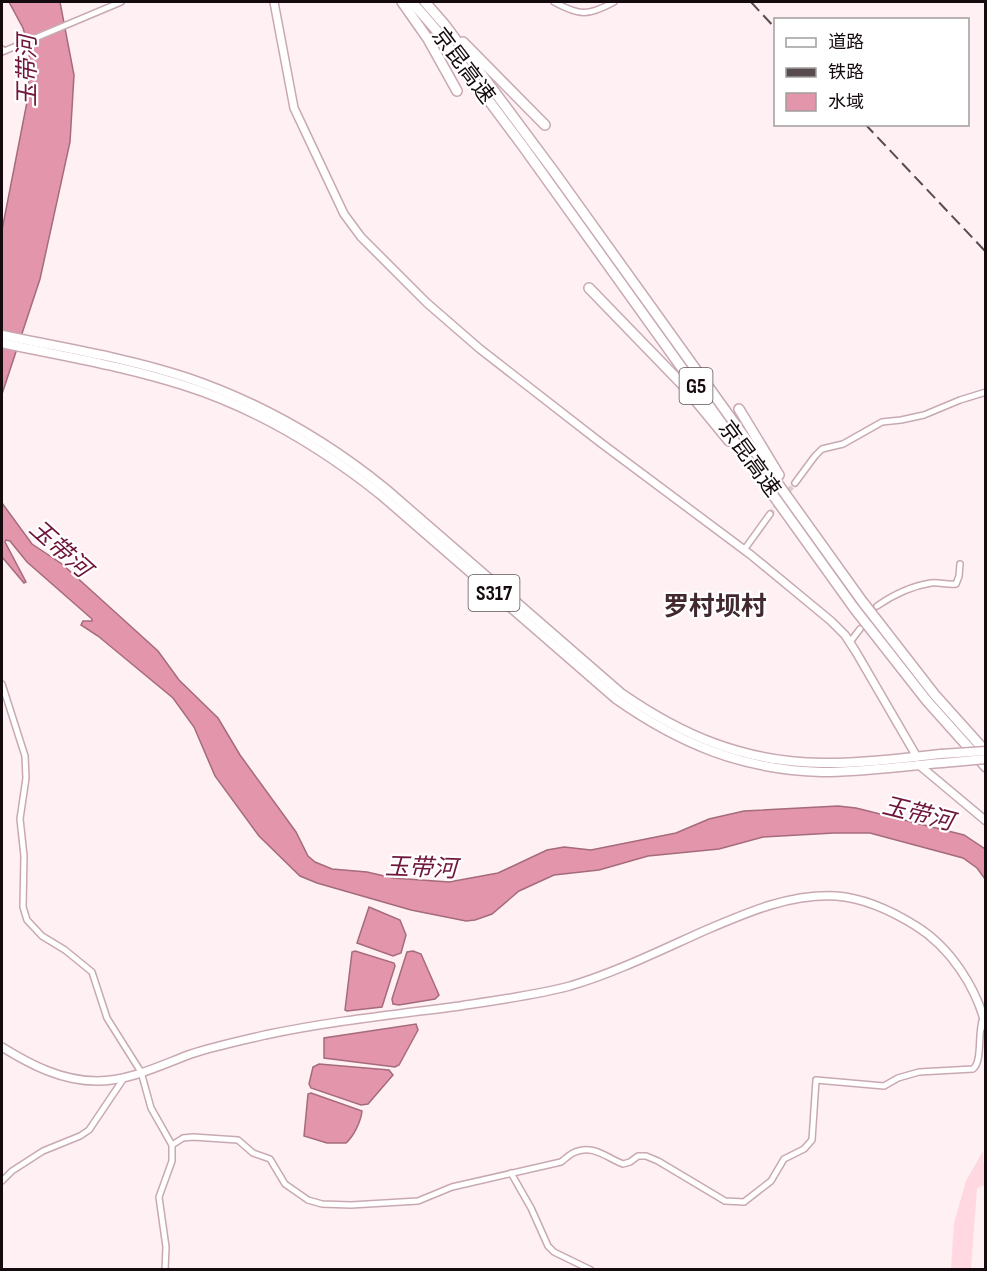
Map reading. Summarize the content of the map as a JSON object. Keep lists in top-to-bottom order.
{
  "streets": {
    "highway": ["京昆高速", "G5"],
    "main road": ["S317"]
  },
  "crossings": [
    ["京昆高速", "S317"]
  ],
  "districts": ["罗村坝村"],
  "water": ["玉带河"],
  "legend": ["道路", "铁路", "水域"]
}
